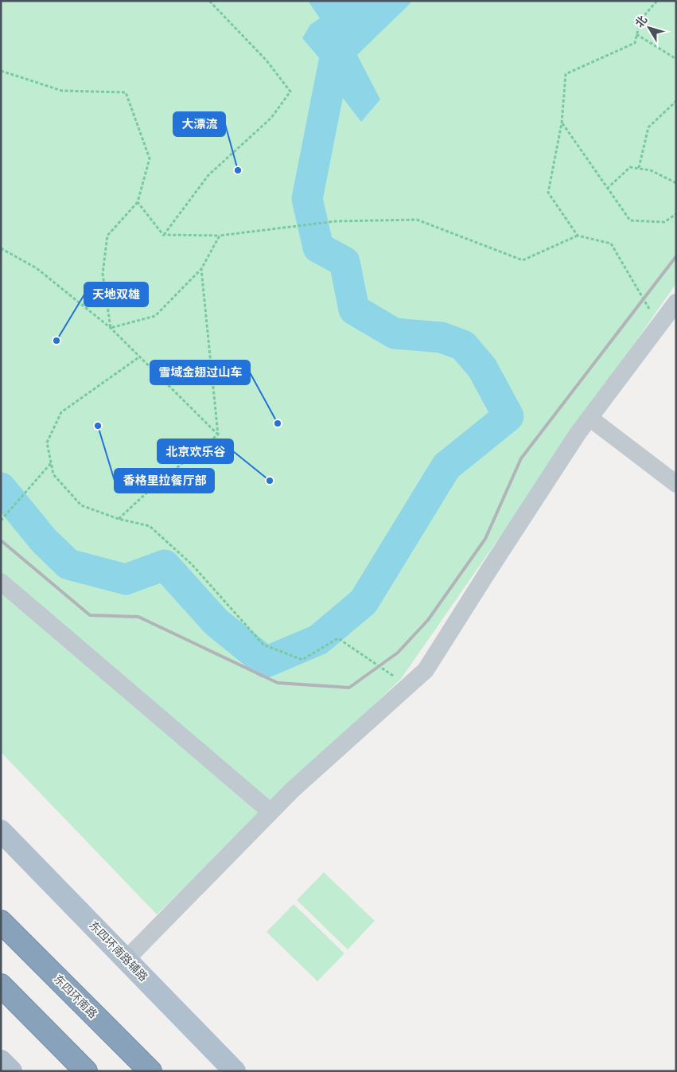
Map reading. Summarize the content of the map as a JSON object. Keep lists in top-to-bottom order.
{
  "streets": {
    "highway": ["东四环南路"],
    "main road": ["东四环南路辅路"]
  },
  "places": [
    "大漂流",
    "天地双雄",
    "雪域金翅过山车",
    "香格里拉餐厅部",
    "北京欢乐谷"
  ],
  "north": "top left"
}
